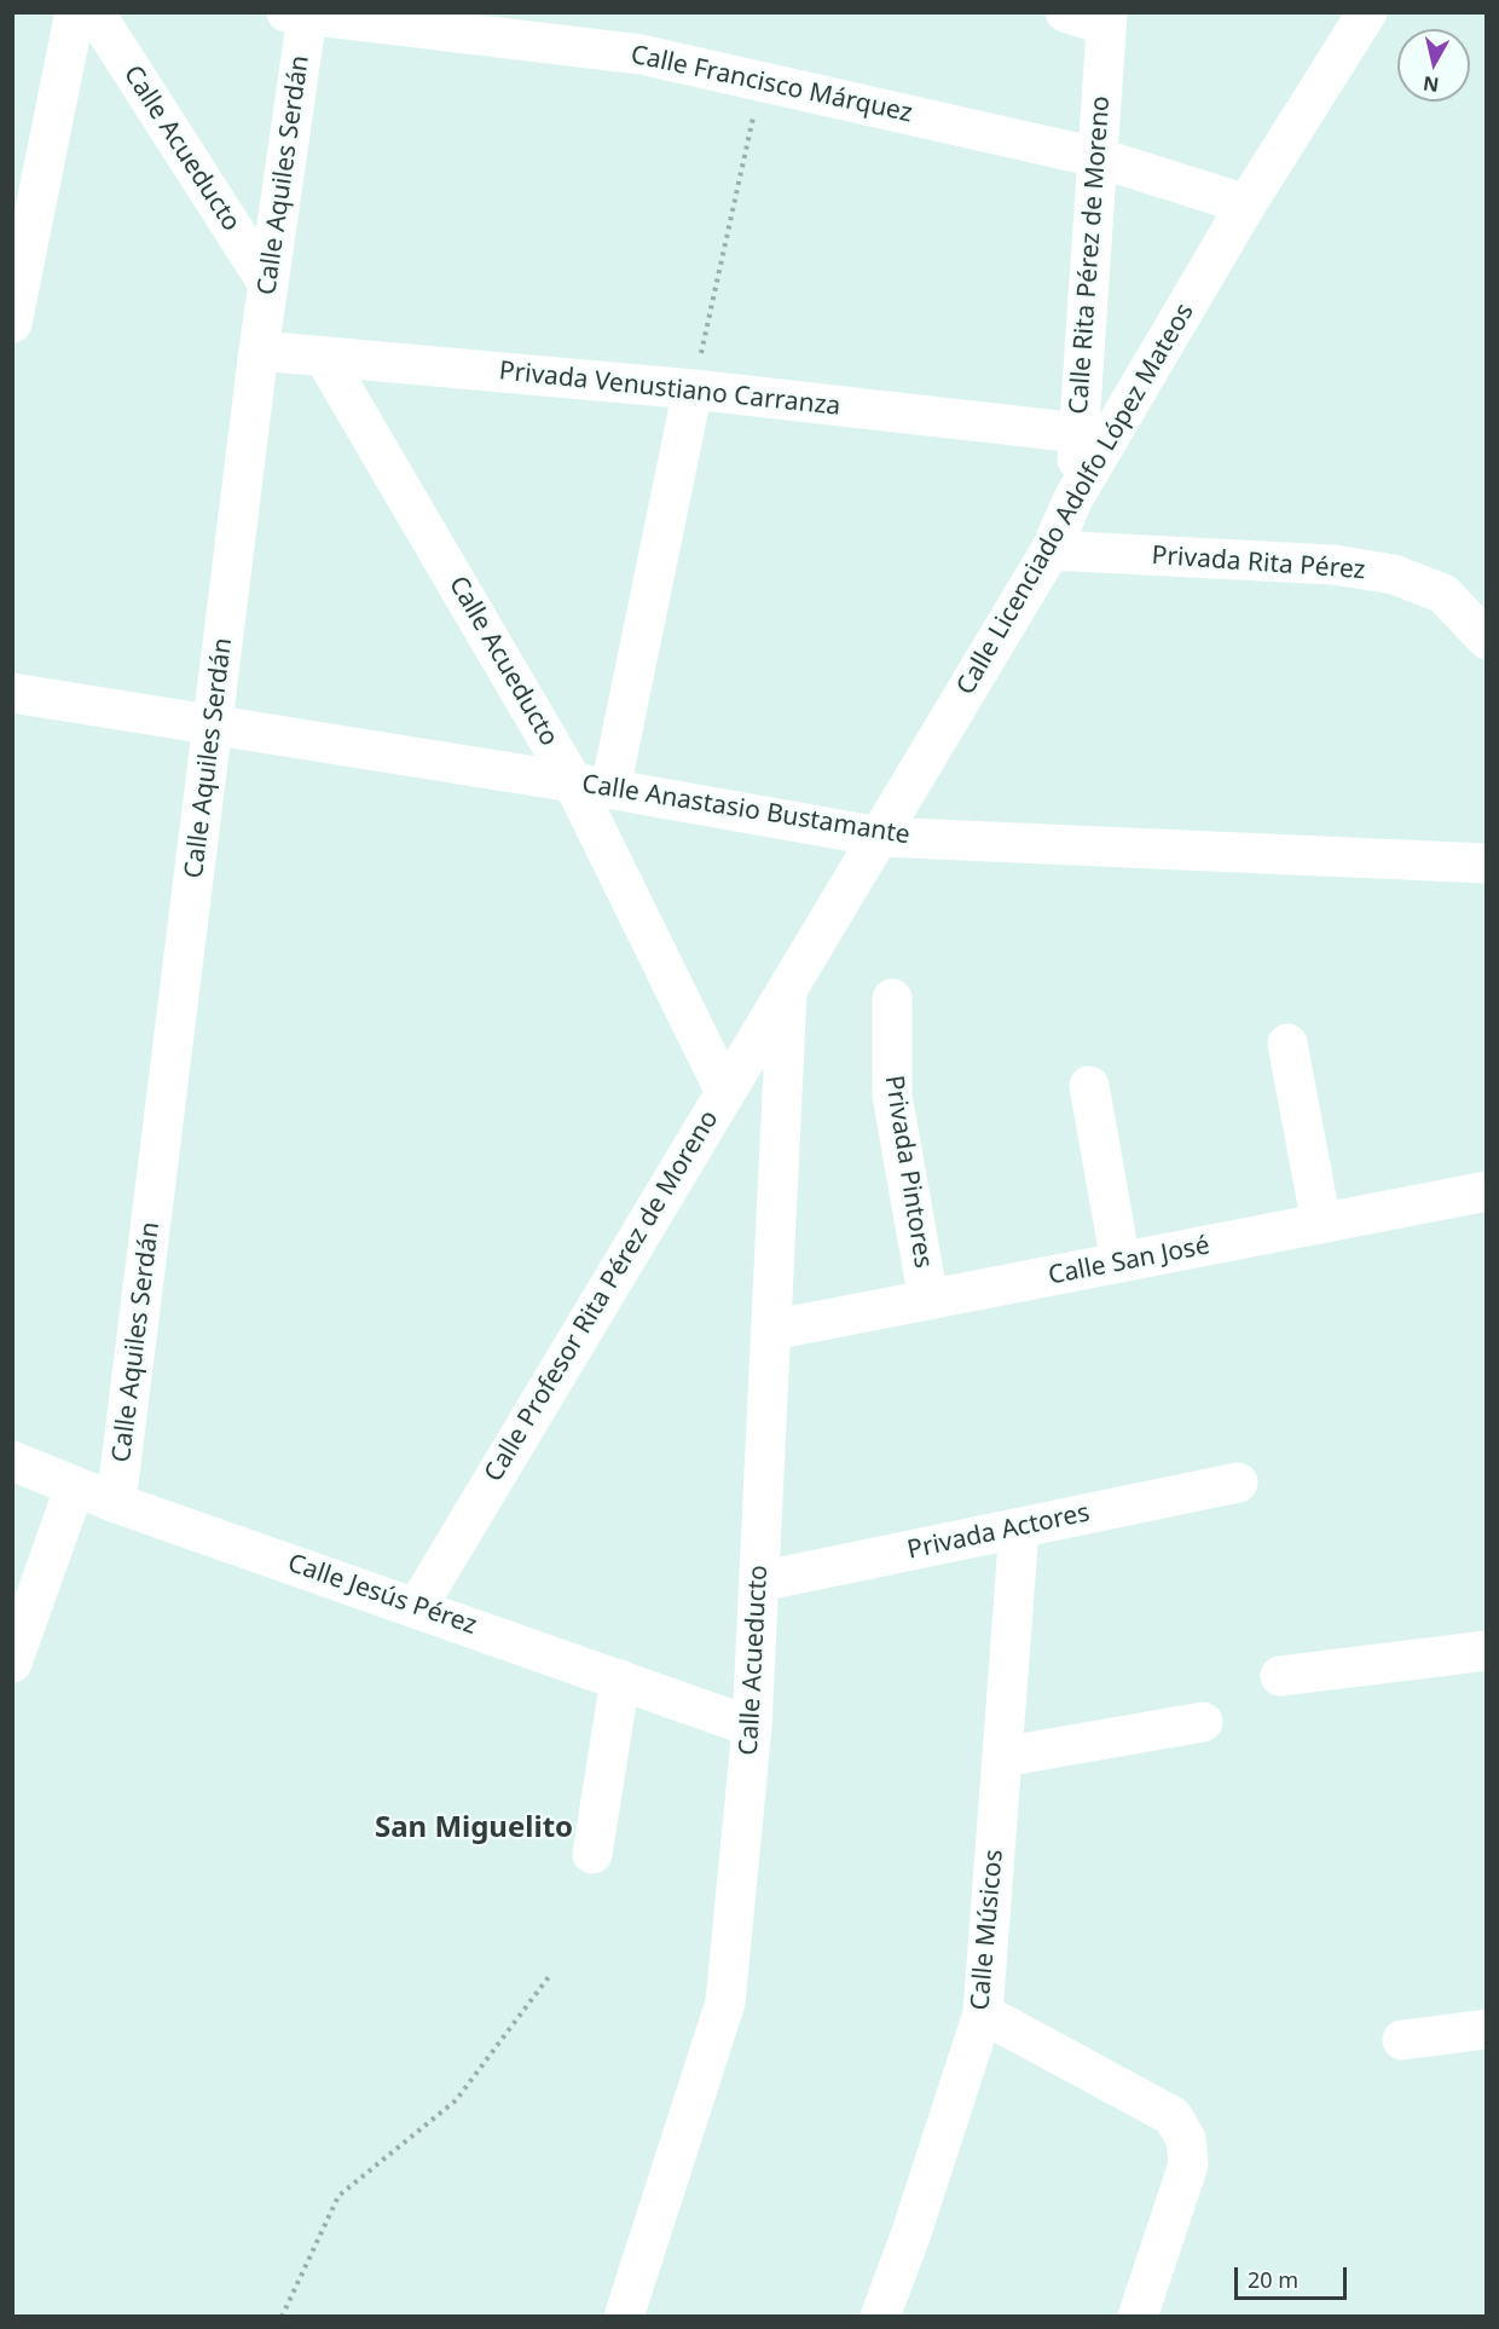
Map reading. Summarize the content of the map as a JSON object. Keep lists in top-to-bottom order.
{
  "streets": {
    "street": [
      "Calle Francisco Márquez",
      "Calle Acueducto",
      "Calle Aquiles Serdán",
      "Calle Rita Pérez de Moreno",
      "Privada Venustiano Carranza",
      "Calle Licenciado Adolfo López Mateos",
      "Privada Rita Pérez",
      "Calle Anastasio Bustamante",
      "Privada Pintores",
      "Calle San José",
      "Calle Profesor Rita Pérez de Moreno",
      "Privada Actores",
      "Calle Jesús Pérez",
      "Calle Músicos"
    ]
  },
  "crossings": [
    ["Calle Francisco Márquez", "Calle Aquiles Serdán"],
    ["Calle Francisco Márquez", "Calle Rita Pérez de Moreno"],
    ["Calle Francisco Márquez", "Calle Licenciado Adolfo López Mateos"],
    ["Calle Acueducto", "Calle Aquiles Serdán"],
    ["Calle Acueducto", "Privada Venustiano Carranza"],
    ["Calle Acueducto", "Calle Licenciado Adolfo López Mateos"],
    ["Calle Acueducto", "Calle Anastasio Bustamante"],
    ["Calle Acueducto", "Calle San José"],
    ["Calle Acueducto", "Calle Profesor Rita Pérez de Moreno"],
    ["Calle Acueducto", "Privada Actores"],
    ["Calle Acueducto", "Calle Jesús Pérez"],
    ["Calle Aquiles Serdán", "Privada Venustiano Carranza"],
    ["Calle Aquiles Serdán", "Calle Anastasio Bustamante"],
    ["Calle Aquiles Serdán", "Calle Jesús Pérez"],
    ["Calle Rita Pérez de Moreno", "Privada Venustiano Carranza"],
    ["Calle Rita Pérez de Moreno", "Calle Licenciado Adolfo López Mateos"],
    ["Calle Licenciado Adolfo López Mateos", "Privada Rita Pérez"],
    ["Calle Licenciado Adolfo López Mateos", "Calle Anastasio Bustamante"],
    ["Calle Licenciado Adolfo López Mateos", "Calle Profesor Rita Pérez de Moreno"],
    ["Privada Pintores", "Calle San José"],
    ["Calle Profesor Rita Pérez de Moreno", "Calle Jesús Pérez"],
    ["Privada Actores", "Calle Músicos"]
  ],
  "districts": ["San Miguelito"],
  "scale_bar": "20 m",
  "north": "bottom"
}
